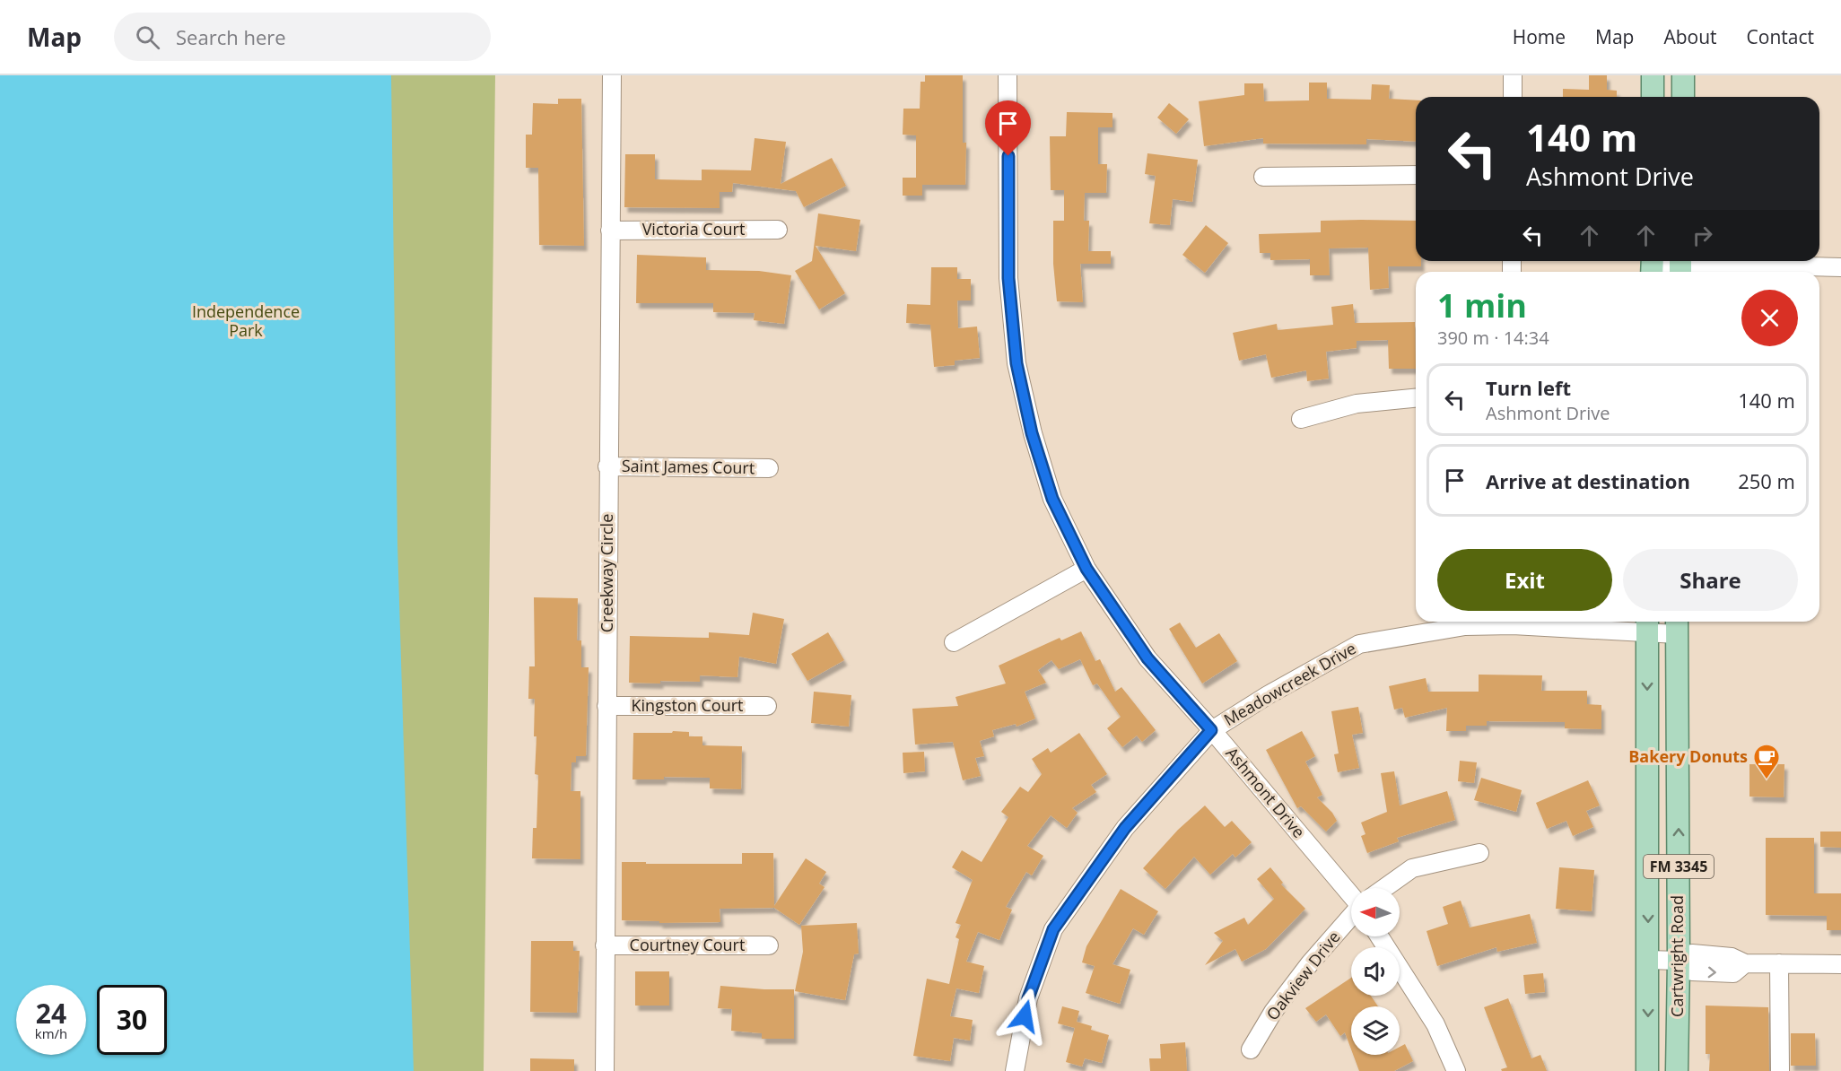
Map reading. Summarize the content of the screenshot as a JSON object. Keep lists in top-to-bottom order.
{
  "streets": {
    "main road": ["FM 3345", "Cartwright Road"],
    "street": [
      "Victoria Court",
      "Saint James Court",
      "Creekway Circle",
      "Meadowcreek Drive",
      "Kingston Court",
      "Ashmont Drive",
      "Courtney Court",
      "Oakview Drive"
    ]
  },
  "crossings": [
    ["Victoria Court", "Creekway Circle"],
    ["Saint James Court", "Creekway Circle"],
    ["Creekway Circle", "Kingston Court"],
    ["Creekway Circle", "Courtney Court"],
    ["Meadowcreek Drive", "Ashmont Drive"],
    ["Meadowcreek Drive", "Cartwright Road"]
  ],
  "parks": ["Independence Park"],
  "places": {
    "cafe": ["Bakery Donuts"]
  },
  "north": "left",
  "page": {
    "header": "Map",
    "search": "Search here",
    "nav": [
      "Home",
      "Map",
      "About",
      "Contact"
    ],
    "turn": ["140 m", "Ashmont Drive"],
    "heading": ["1 min", "390 m · 14:34"],
    "list": [
      {
        "name": "Turn left",
        "note": "Ashmont Drive",
        "value": "140 m"
      },
      {
        "name": "Arrive at destination",
        "value": "250 m"
      }
    ],
    "buttons": ["Exit", "Share"],
    "speed": "24 km/h",
    "limit": "30"
  }
}
